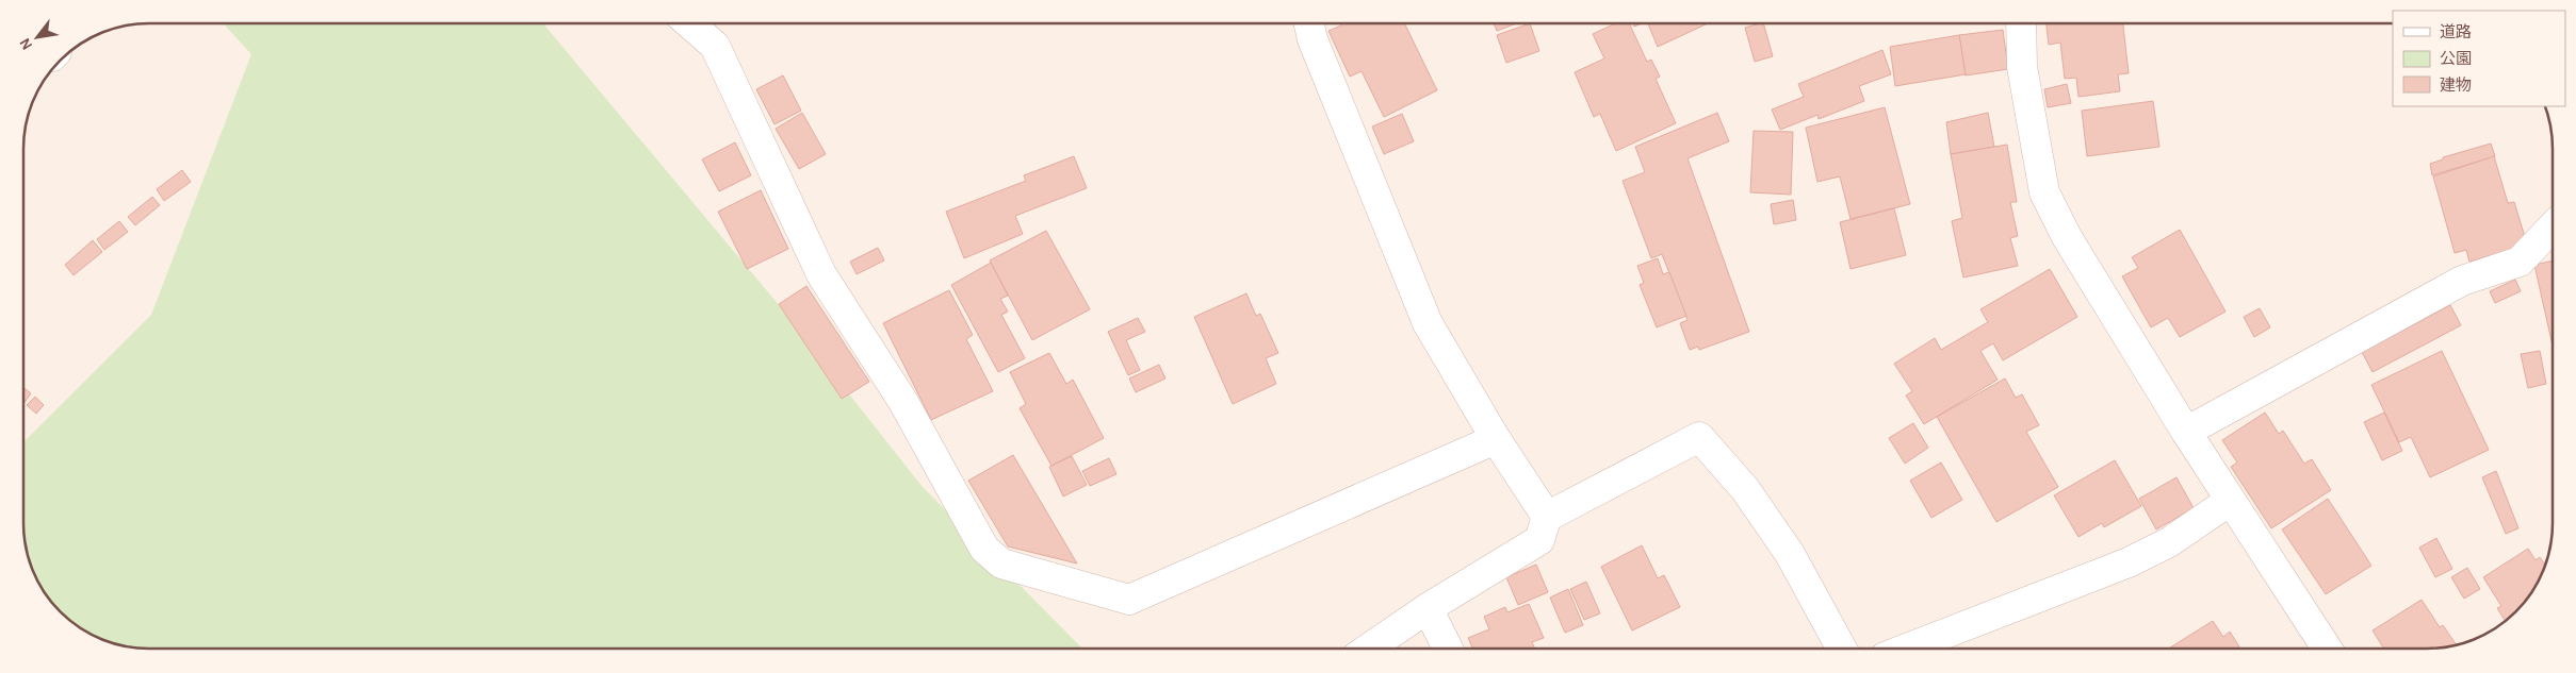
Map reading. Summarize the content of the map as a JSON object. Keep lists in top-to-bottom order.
{
  "legend": ["道路", "公園", "建物"],
  "north": "bottom left"
}
